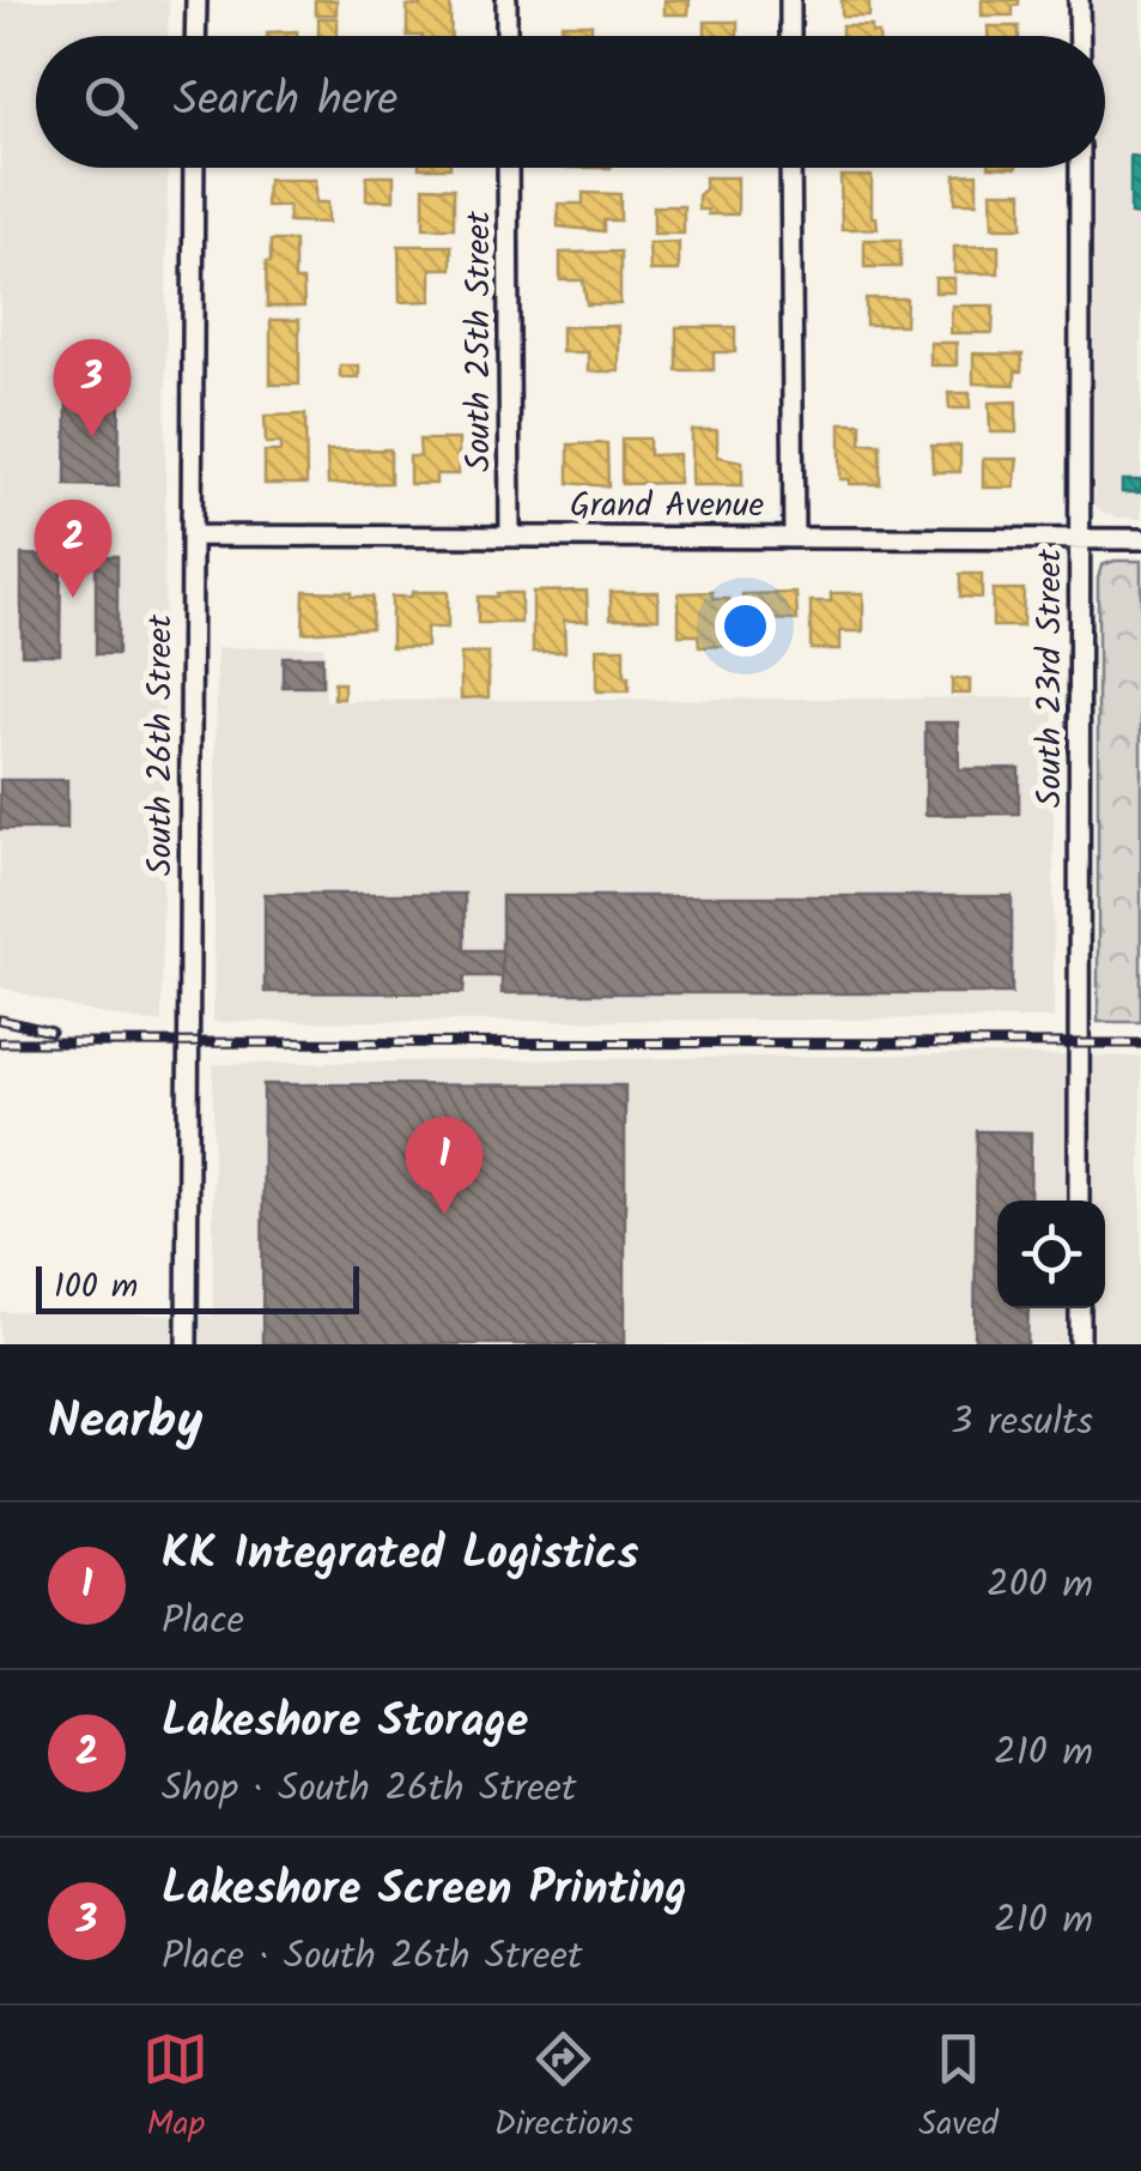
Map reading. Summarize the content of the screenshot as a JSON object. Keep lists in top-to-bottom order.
{
  "streets": {
    "street": [
      "South 25th Street",
      "Grand Avenue",
      "South 23rd Street",
      "South 26th Street"
    ]
  },
  "crossings": [
    ["South 25th Street", "Grand Avenue"],
    ["Grand Avenue", "South 23rd Street"],
    ["Grand Avenue", "South 26th Street"]
  ],
  "scale_bar": "100 m",
  "page": {
    "search": "Search here",
    "pins": ["3", "2", "1"],
    "scale": "100 m",
    "heading": ["Nearby", "3 results"],
    "list": [
      {
        "mark": "1",
        "name": "KK Integrated Logistics",
        "note": "Place",
        "value": "200 m"
      },
      {
        "mark": "2",
        "name": "Lakeshore Storage",
        "note": "Shop · South 26th Street",
        "value": "210 m"
      },
      {
        "mark": "3",
        "name": "Lakeshore Screen Printing",
        "note": "Place · South 26th Street",
        "value": "210 m"
      }
    ],
    "nav": ["Map", "Directions", "Saved"]
  }
}
